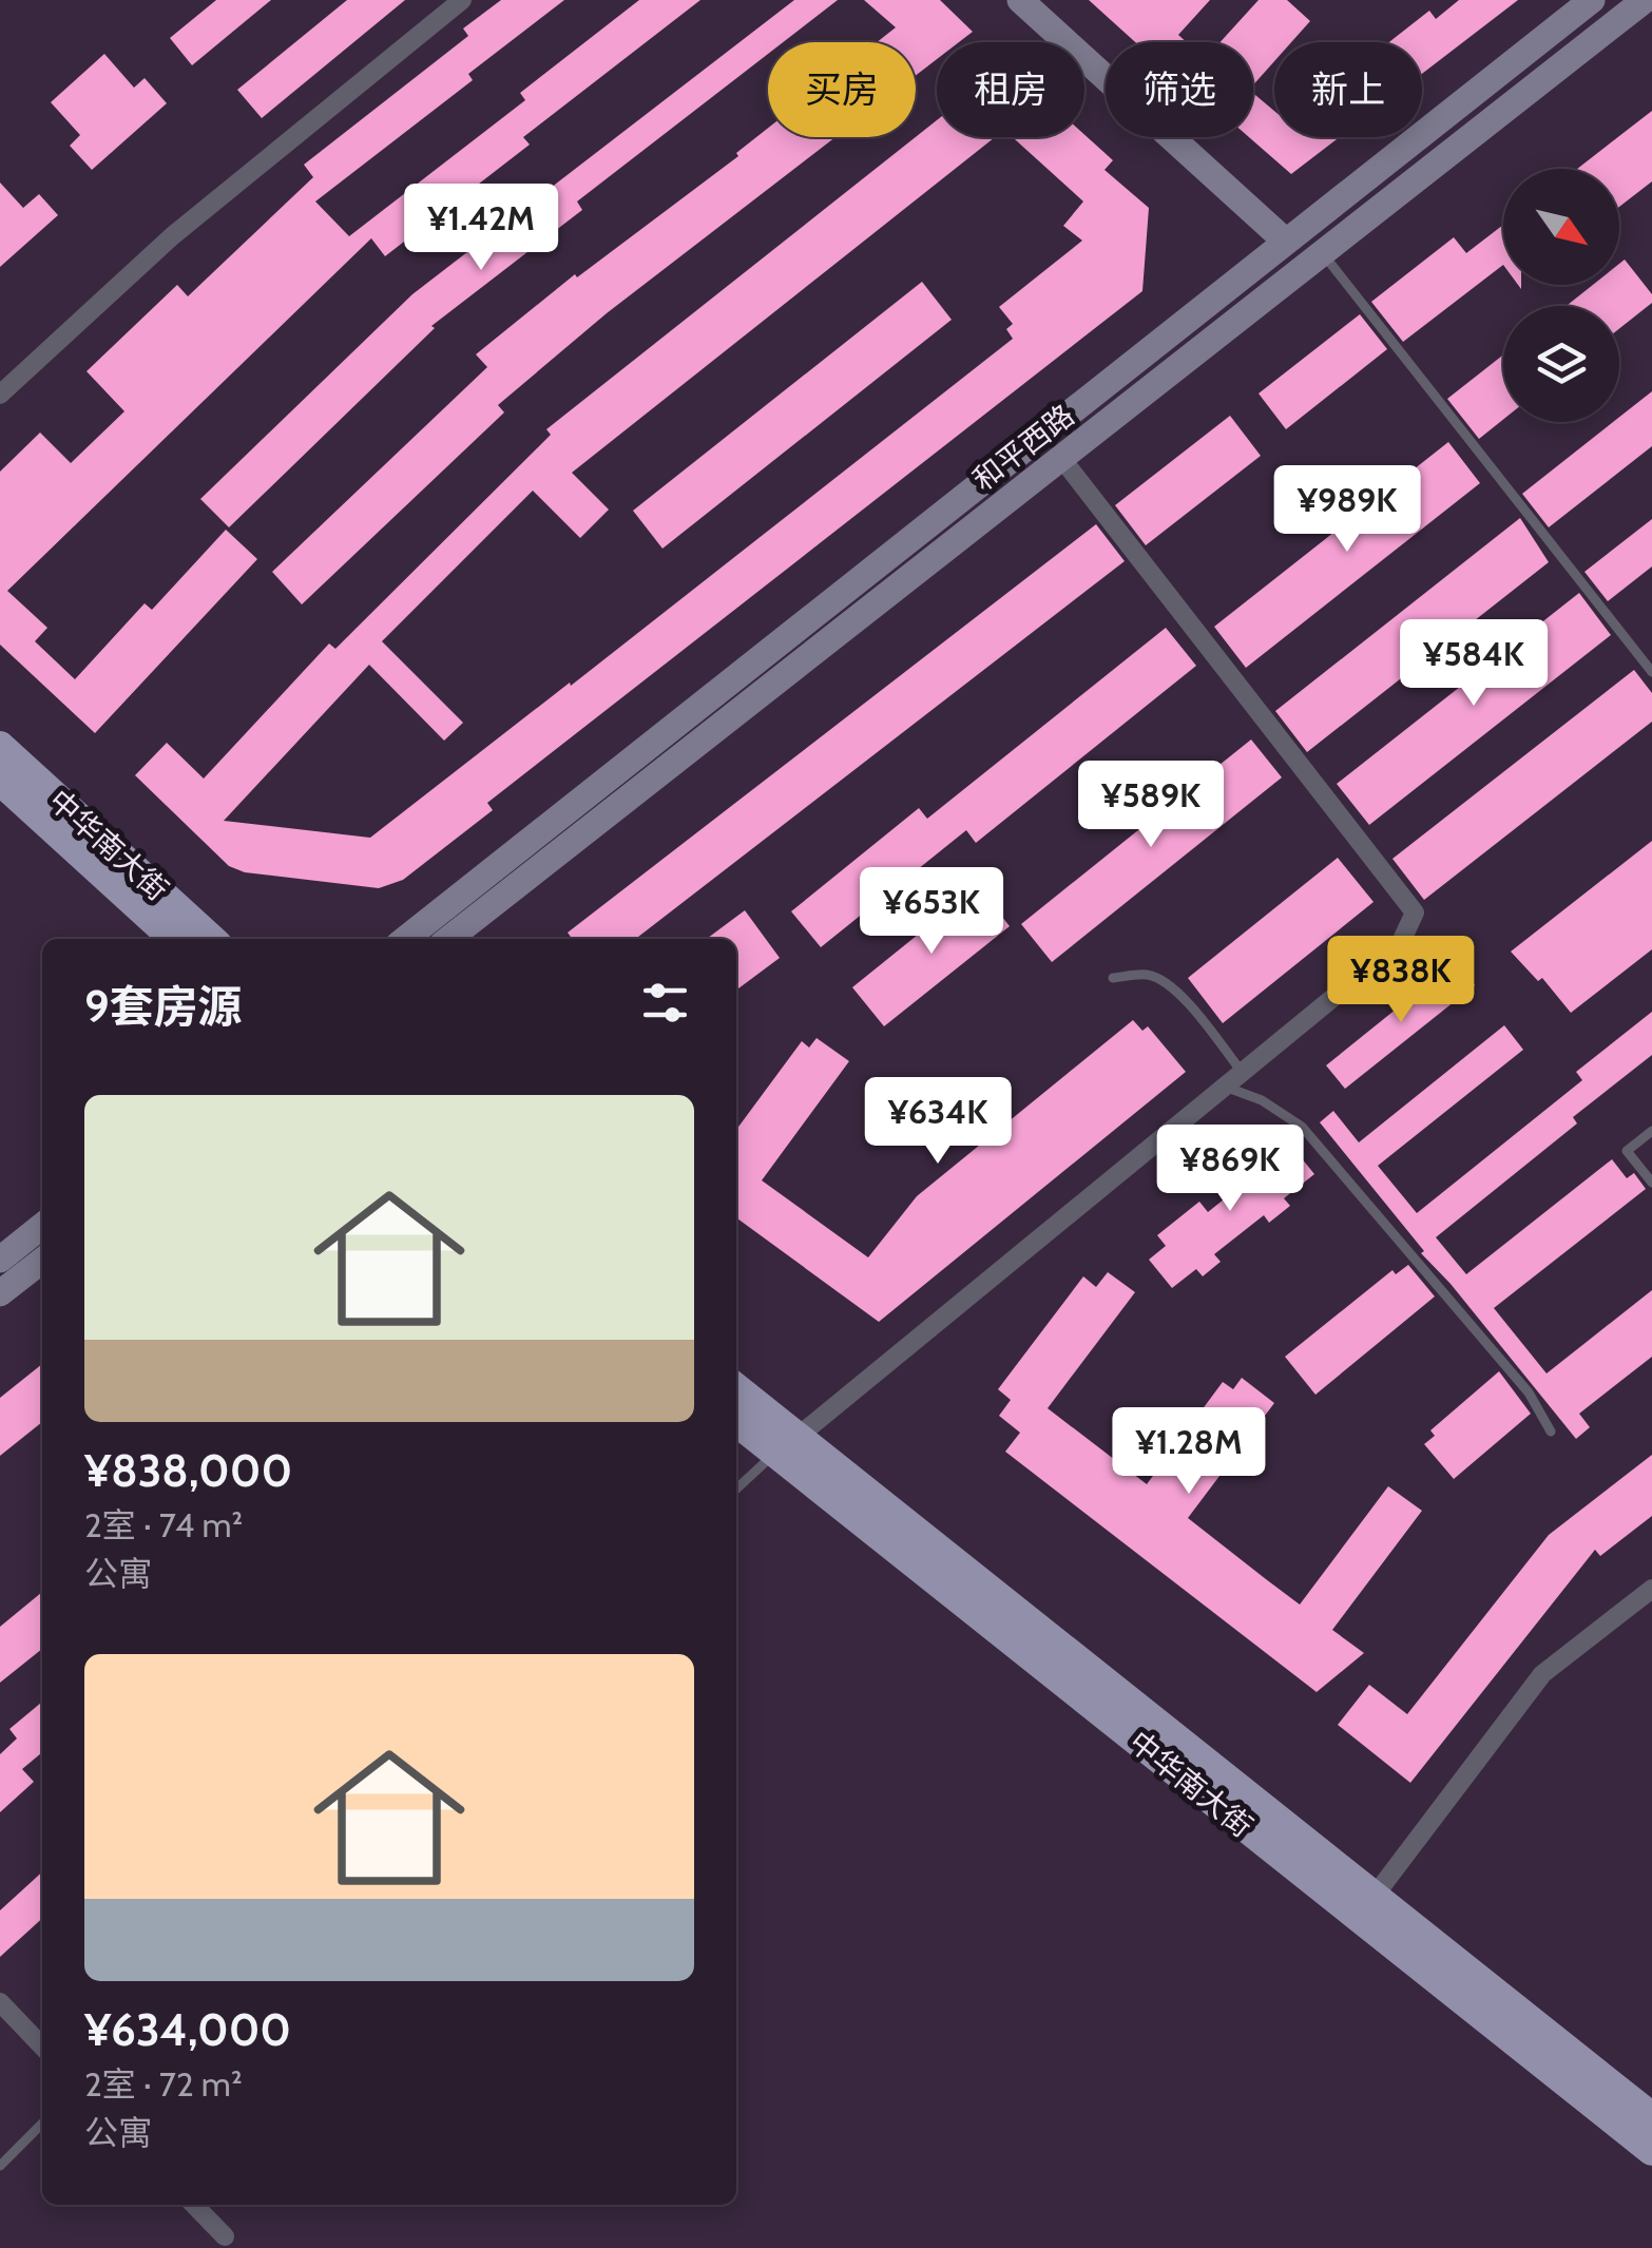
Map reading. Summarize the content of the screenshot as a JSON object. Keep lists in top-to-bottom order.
{
  "streets": {
    "main road": ["和平西路", "中华南大街"]
  },
  "north": "bottom right",
  "page": {
    "chip": [
      "买房",
      "租房",
      "筛选",
      "新上"
    ],
    "price": [
      "¥1.42M",
      "¥989K",
      "¥584K",
      "¥589K",
      "¥653K",
      "¥838K",
      "¥634K",
      "¥869K",
      "¥1.28M"
    ],
    "heading": "9套房源",
    "list": [
      {
        "name": "¥838,000",
        "note": "2室 · 74 m² · 公寓"
      },
      {
        "name": "¥634,000",
        "note": "2室 · 72 m² · 公寓"
      }
    ]
  }
}
